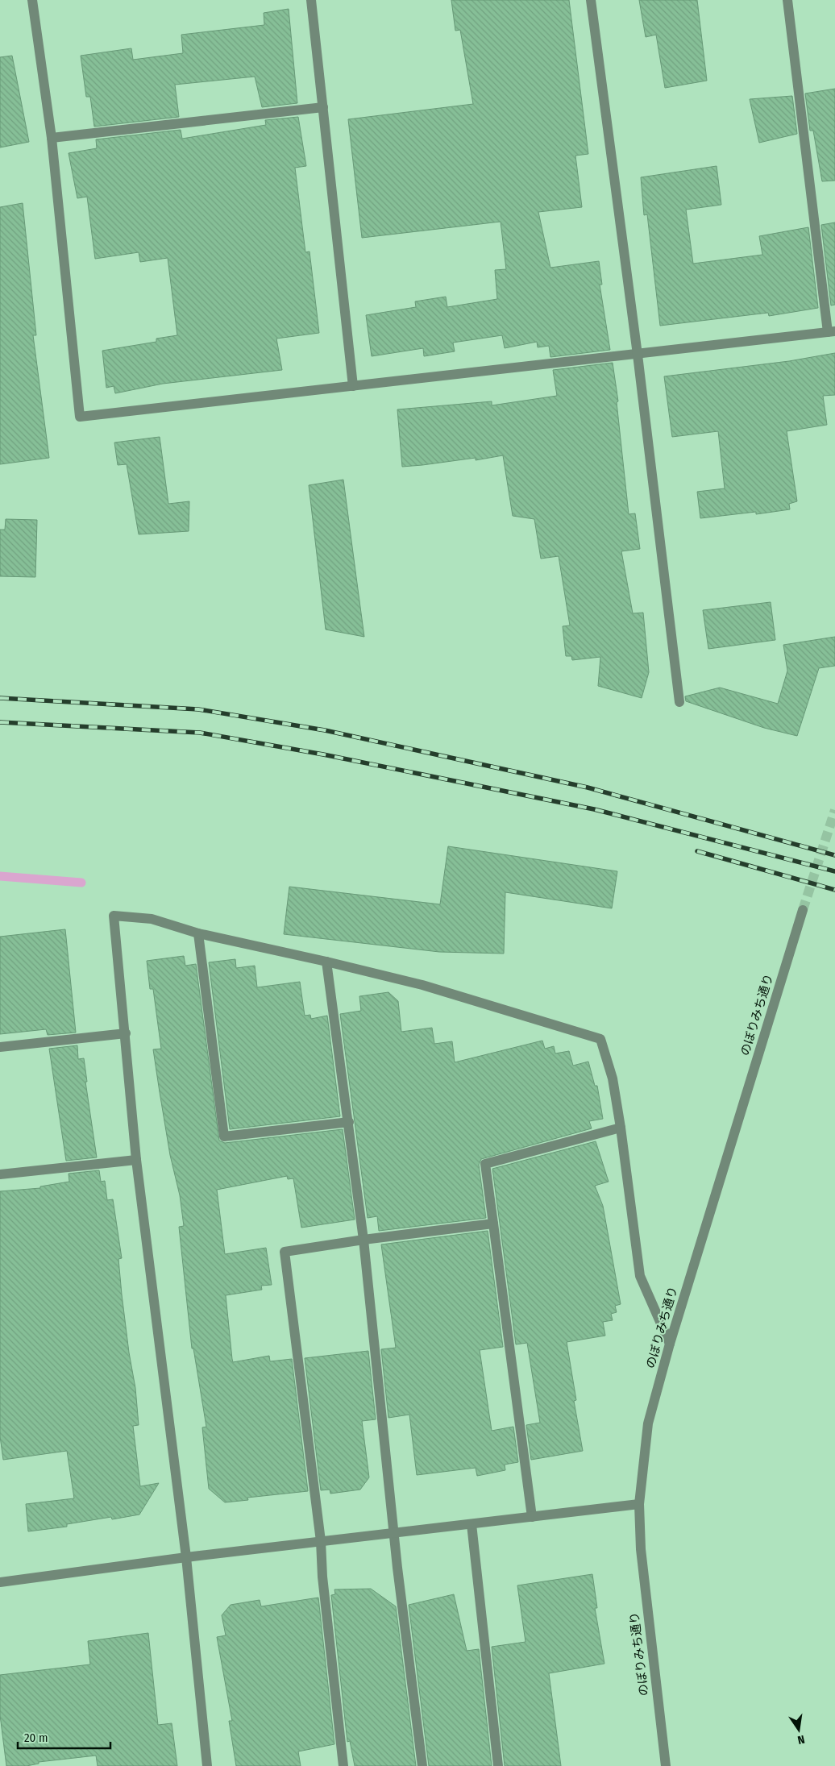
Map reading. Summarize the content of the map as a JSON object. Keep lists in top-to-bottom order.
{
  "streets": {
    "street": ["のぼりみち通り"]
  },
  "scale_bar": "20 m",
  "north": "bottom"
}
